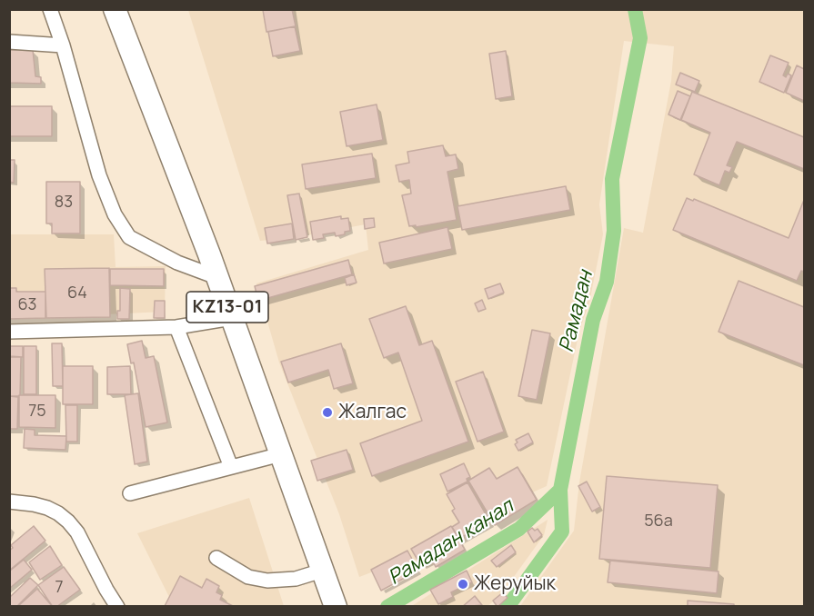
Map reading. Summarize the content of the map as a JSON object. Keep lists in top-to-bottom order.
{
  "streets": {
    "highway": ["KZ13-01"]
  },
  "water": ["Рамадан", "Рамадан канал"],
  "places": ["Жалгас", "Жеруйык"],
  "house_numbers": [
    "83",
    "64",
    "63",
    "75",
    "56а",
    "7"
  ]
}
